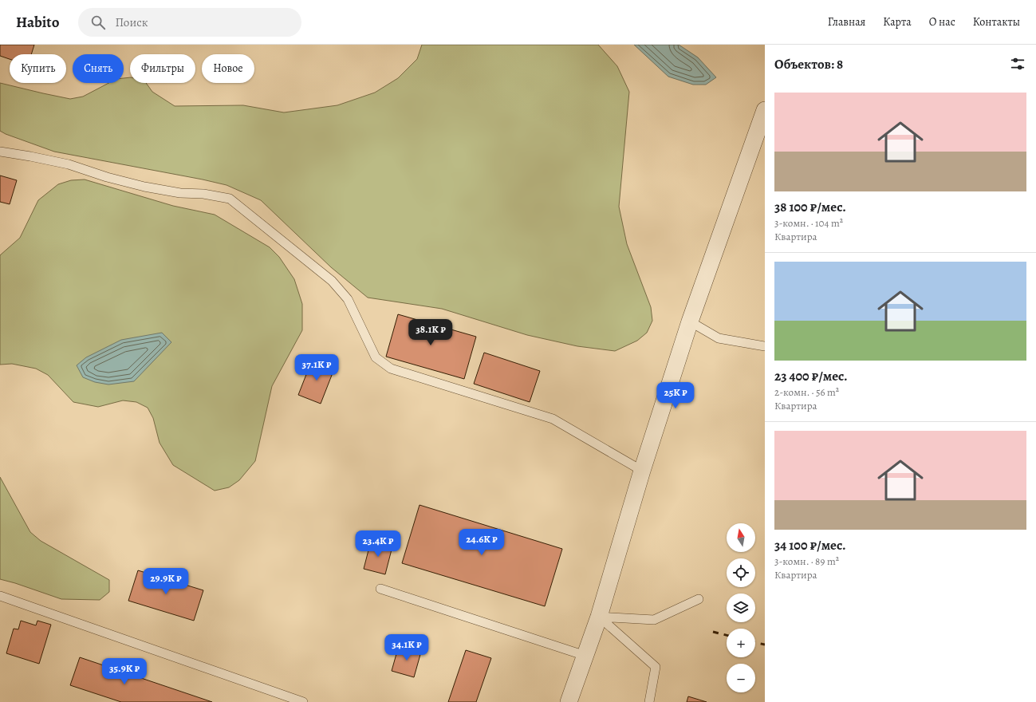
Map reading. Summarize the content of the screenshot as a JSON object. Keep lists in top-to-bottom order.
{
  "north": "top",
  "page": {
    "header": "Habito",
    "search": "Поиск",
    "nav": [
      "Главная",
      "Карта",
      "О нас",
      "Контакты"
    ],
    "heading": "Объектов: 8",
    "chip": [
      "Купить",
      "Снять",
      "Фильтры",
      "Новое"
    ],
    "list": [
      {
        "name": "38 100 ₽/мес.",
        "note": "3-комн. · 104 m² · Квартира"
      },
      {
        "name": "23 400 ₽/мес.",
        "note": "2-комн. · 56 m² · Квартира"
      },
      {
        "name": "34 100 ₽/мес.",
        "note": "3-комн. · 89 m² · Квартира"
      }
    ],
    "price": [
      "38.1K ₽",
      "37.1K ₽",
      "25K ₽",
      "24.6K ₽",
      "23.4K ₽",
      "29.9K ₽",
      "34.1K ₽",
      "35.9K ₽"
    ],
    "map_buttons": ["+", "−"]
  }
}
